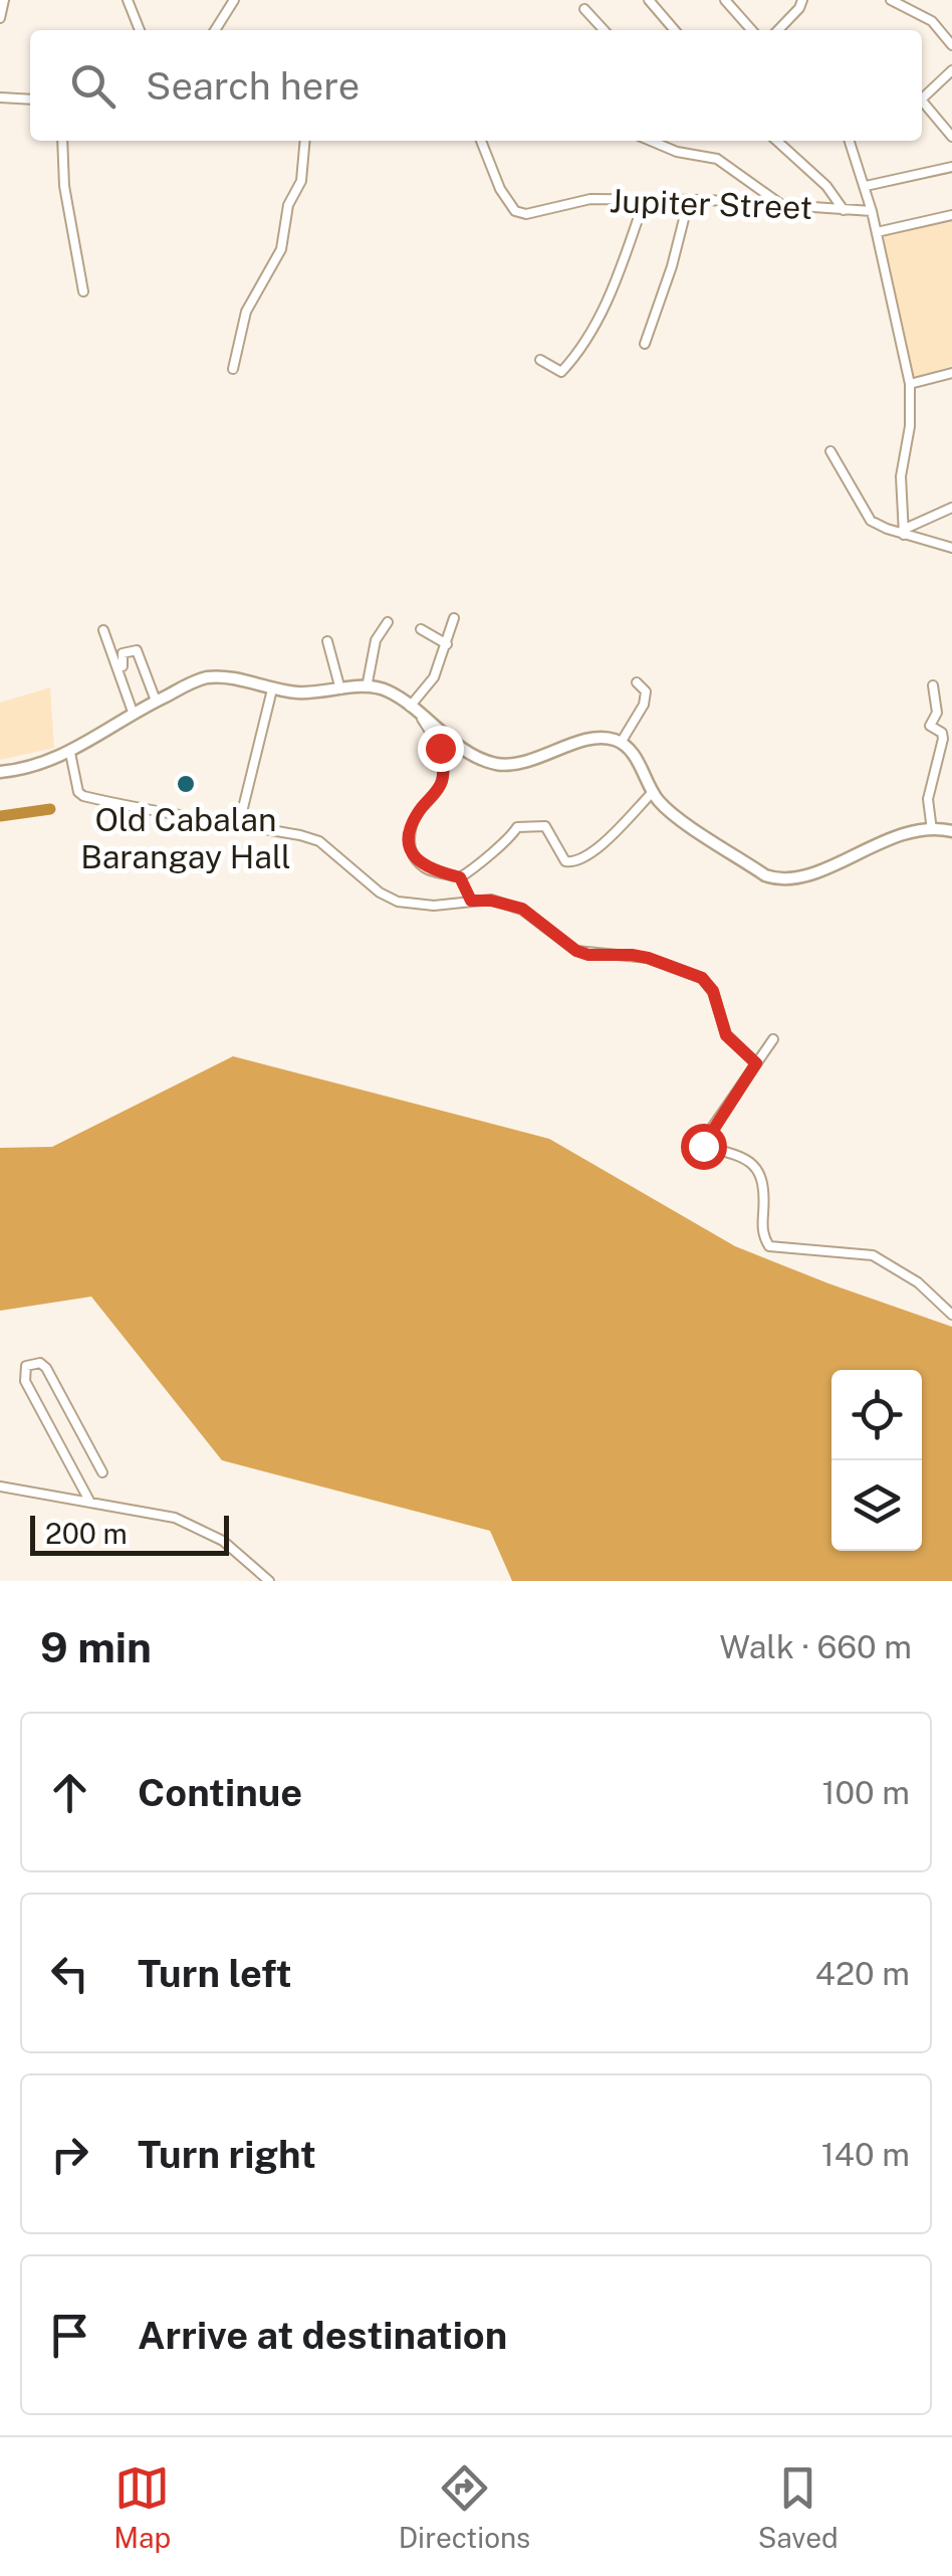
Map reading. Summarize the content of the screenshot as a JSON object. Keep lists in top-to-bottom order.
{
  "streets": {
    "street": ["Jupiter Street"]
  },
  "places": ["Old Cabalan Barangay Hall"],
  "scale_bar": "200 m",
  "page": {
    "search": "Search here",
    "scale": "200 m",
    "heading": ["9 min", "Walk · 660 m"],
    "list": [
      ["Continue", "100 m"],
      ["Turn left", "420 m"],
      ["Turn right", "140 m"],
      "Arrive at destination"
    ],
    "nav": ["Map", "Directions", "Saved"]
  }
}
